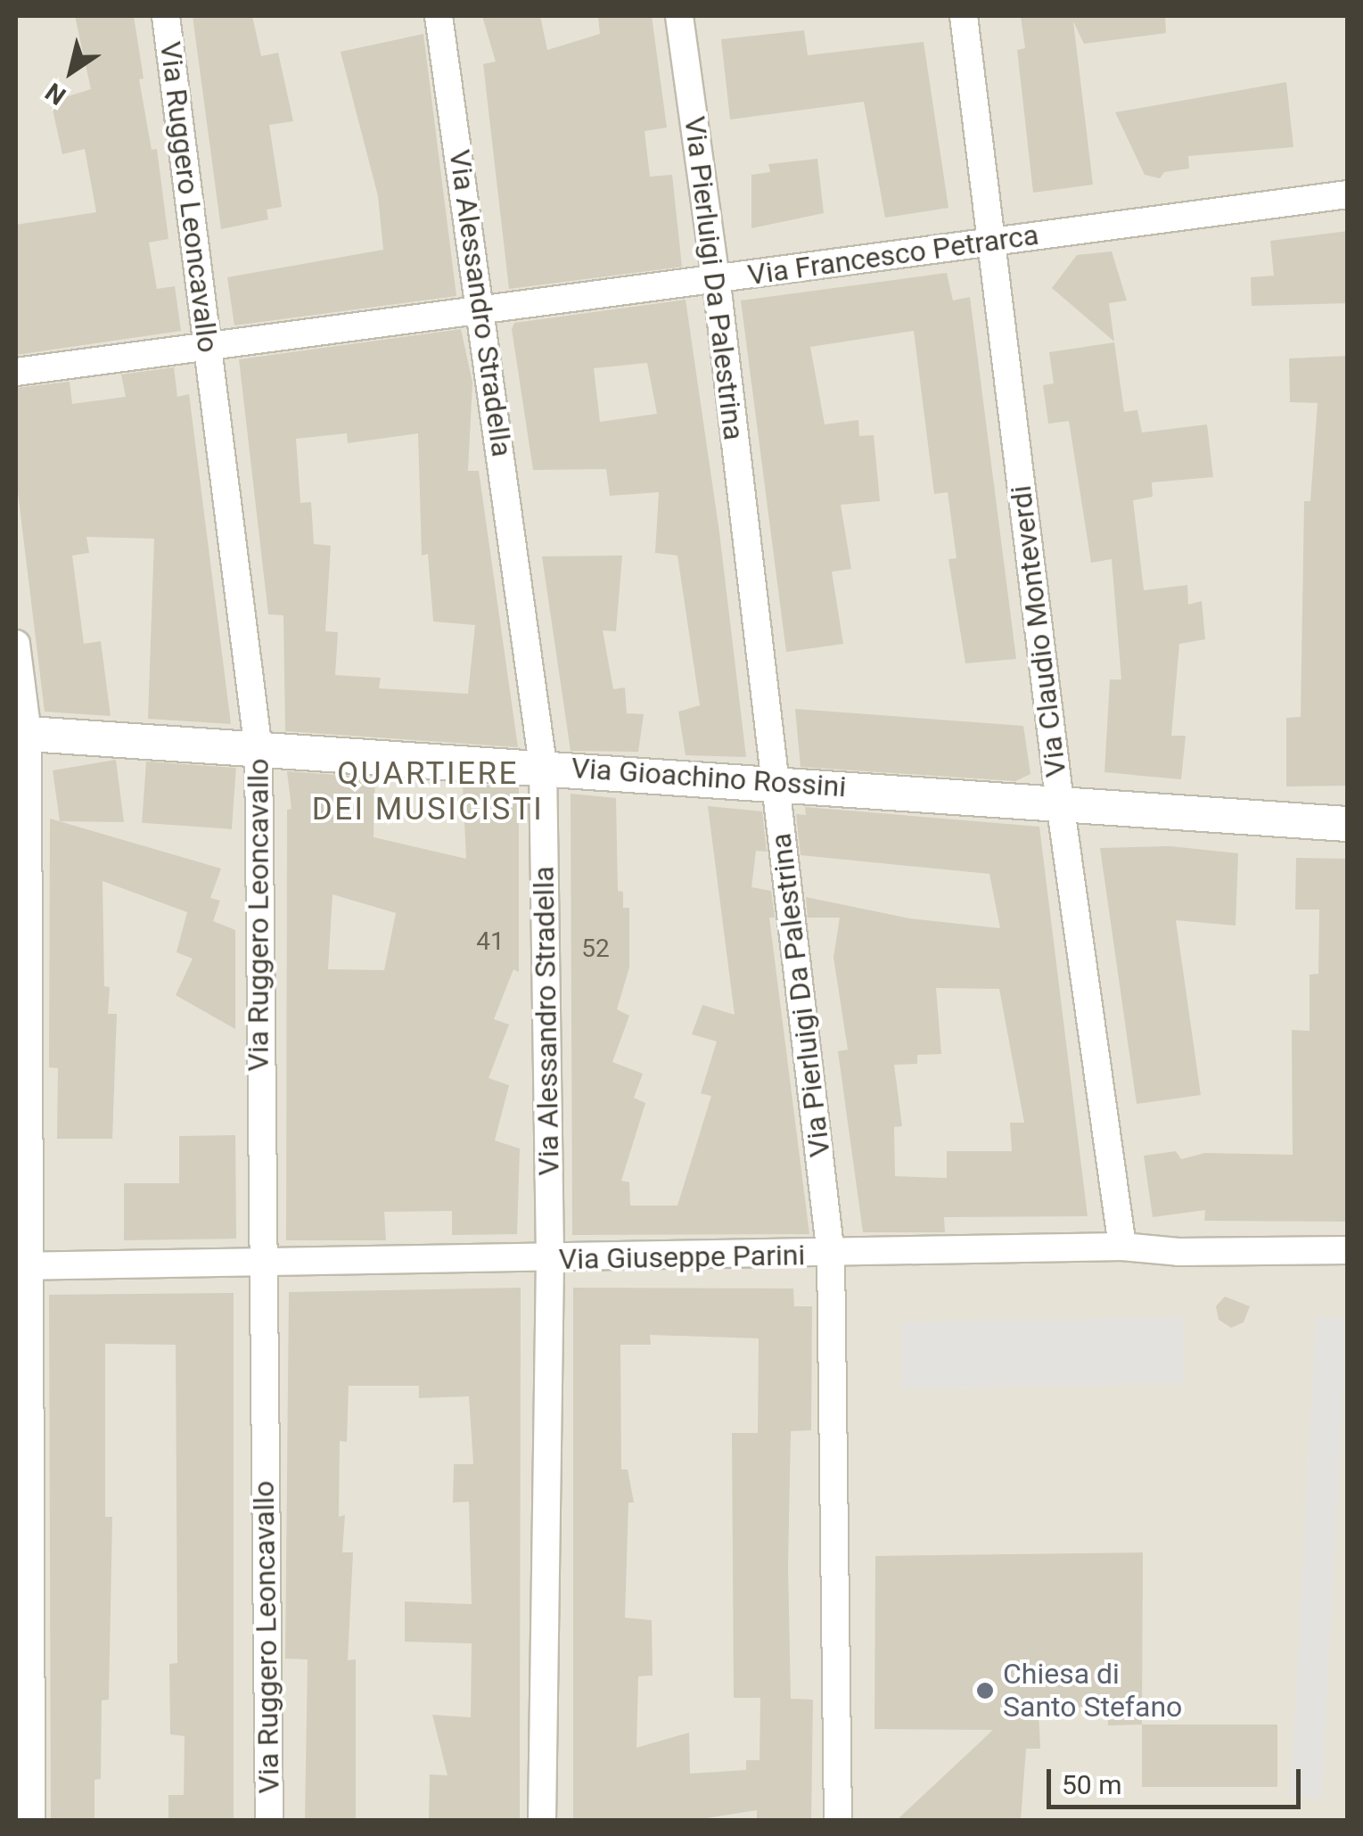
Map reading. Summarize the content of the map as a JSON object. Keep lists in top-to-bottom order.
{
  "streets": {
    "street": [
      "Via Ruggero Leoncavallo",
      "Via Francesco Petrarca",
      "Via Pierluigi Da Palestrina",
      "Via Alessandro Stradella",
      "Via Claudio Monteverdi",
      "Via Gioachino Rossini",
      "Via Giuseppe Parini"
    ]
  },
  "crossings": [
    ["Via Ruggero Leoncavallo", "Via Francesco Petrarca"],
    ["Via Ruggero Leoncavallo", "Via Gioachino Rossini"],
    ["Via Ruggero Leoncavallo", "Via Giuseppe Parini"],
    ["Via Francesco Petrarca", "Via Pierluigi Da Palestrina"],
    ["Via Francesco Petrarca", "Via Alessandro Stradella"],
    ["Via Francesco Petrarca", "Via Claudio Monteverdi"],
    ["Via Pierluigi Da Palestrina", "Via Gioachino Rossini"],
    ["Via Pierluigi Da Palestrina", "Via Giuseppe Parini"],
    ["Via Alessandro Stradella", "Via Gioachino Rossini"],
    ["Via Alessandro Stradella", "Via Giuseppe Parini"],
    ["Via Claudio Monteverdi", "Via Gioachino Rossini"],
    ["Via Claudio Monteverdi", "Via Giuseppe Parini"]
  ],
  "districts": ["QUARTIERE DEI MUSICISTI"],
  "places": ["Chiesa di Santo Stefano"],
  "house_numbers": ["41", "52"],
  "scale_bar": "50 m",
  "north": "bottom left"
}
